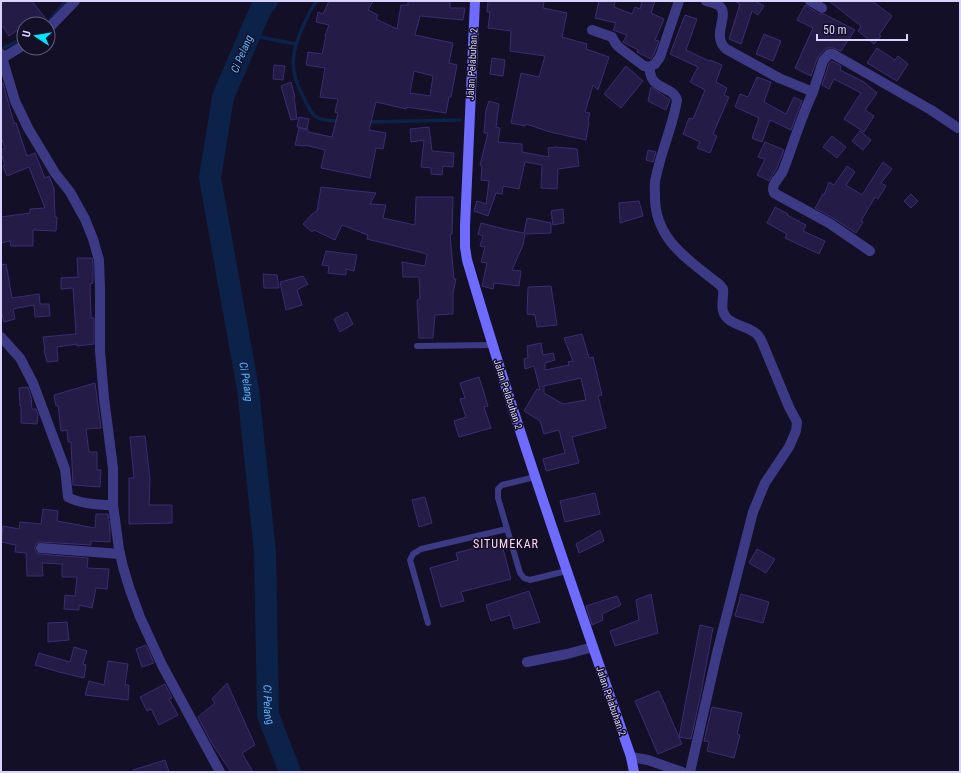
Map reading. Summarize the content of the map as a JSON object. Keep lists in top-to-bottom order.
{
  "streets": {
    "main road": ["Jalan Pelabuhan 2"]
  },
  "districts": ["SITUMEKAR"],
  "water": ["Ci Pelang"],
  "scale_bar": "50 m",
  "north": "left"
}
